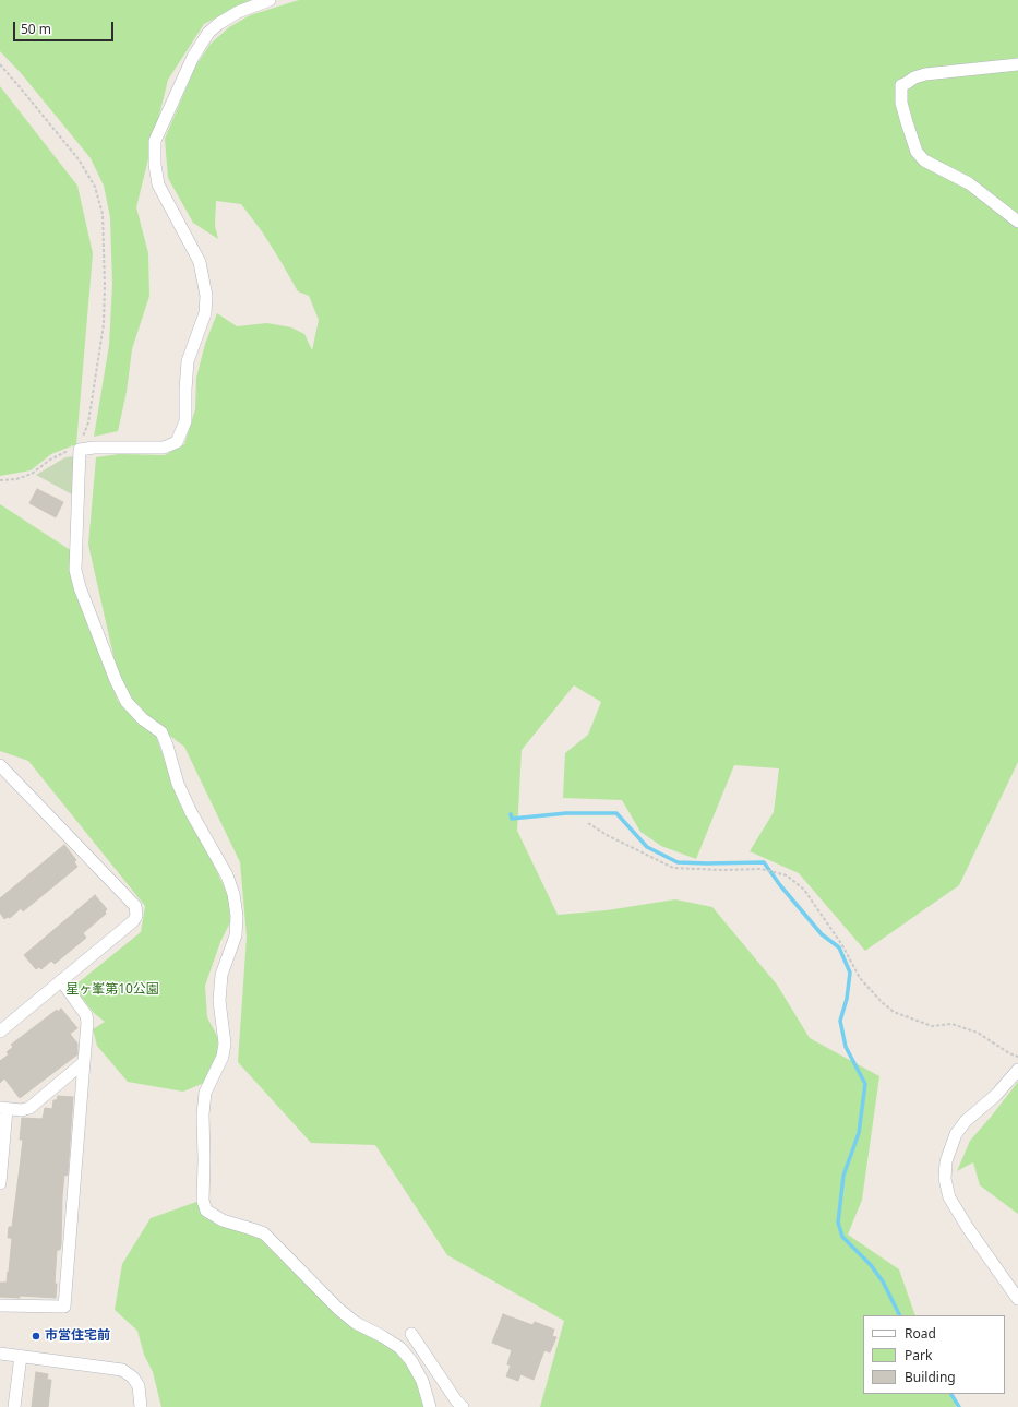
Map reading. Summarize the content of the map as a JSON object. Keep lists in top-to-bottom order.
{
  "parks": ["星ヶ峯第10公園"],
  "places": ["市営住宅前"],
  "legend": ["Road", "Park", "Building"],
  "scale_bar": "50 m"
}
